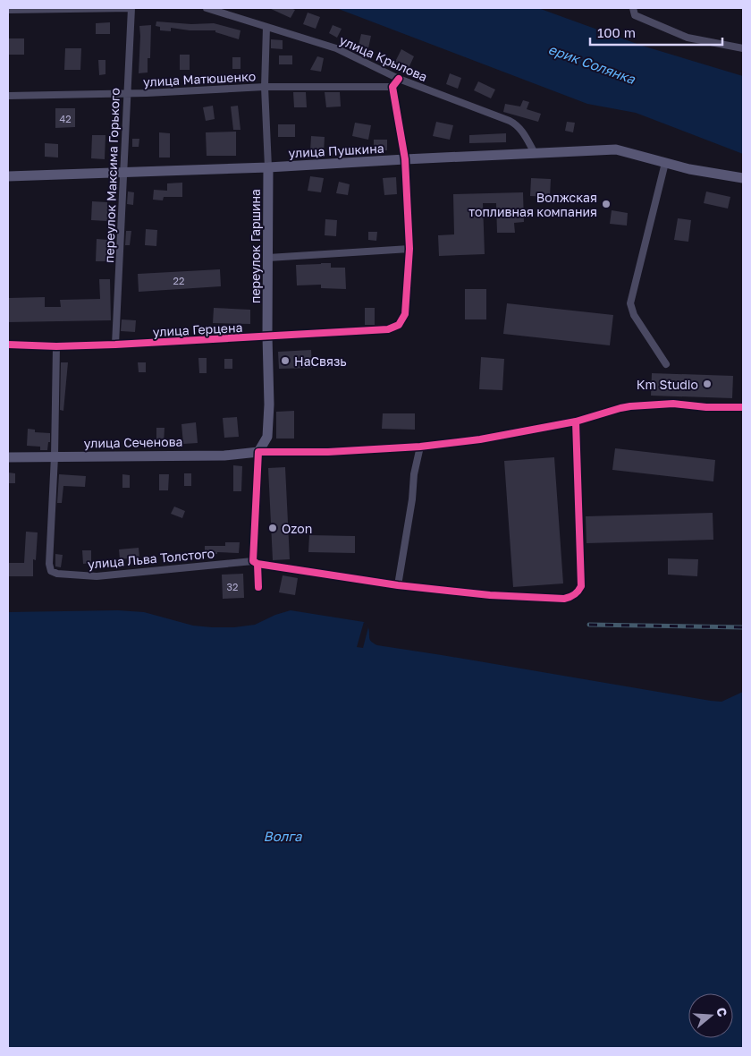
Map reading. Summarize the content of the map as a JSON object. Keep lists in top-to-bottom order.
{
  "streets": {
    "main road": ["улица Пушкина", "переулок Гаршина", "улица Сеченова"],
    "street": [
      "улица Крылова",
      "улица Матюшенко",
      "переулок Максима Горького",
      "улица Герцена",
      "улица Льва Толстого"
    ]
  },
  "crossings": [
    ["улица Крылова", "улица Пушкина"],
    ["улица Матюшенко", "переулок Максима Горького"],
    ["улица Пушкина", "переулок Максима Горького"],
    ["улица Пушкина", "переулок Гаршина"],
    ["переулок Максима Горького", "улица Герцена"],
    ["переулок Гаршина", "улица Герцена"],
    ["переулок Гаршина", "улица Сеченова"],
    ["переулок Гаршина", "улица Льва Толстого"],
    ["улица Сеченова", "улица Льва Толстого"]
  ],
  "water": ["ерик Солянка", "Волга"],
  "places": [
    "Волжская топливная компания",
    "НаСвязь",
    "Кm Studio",
    "Ozon"
  ],
  "house_numbers": ["42", "22", "32"],
  "scale_bar": "100 m",
  "north": "right"
}
